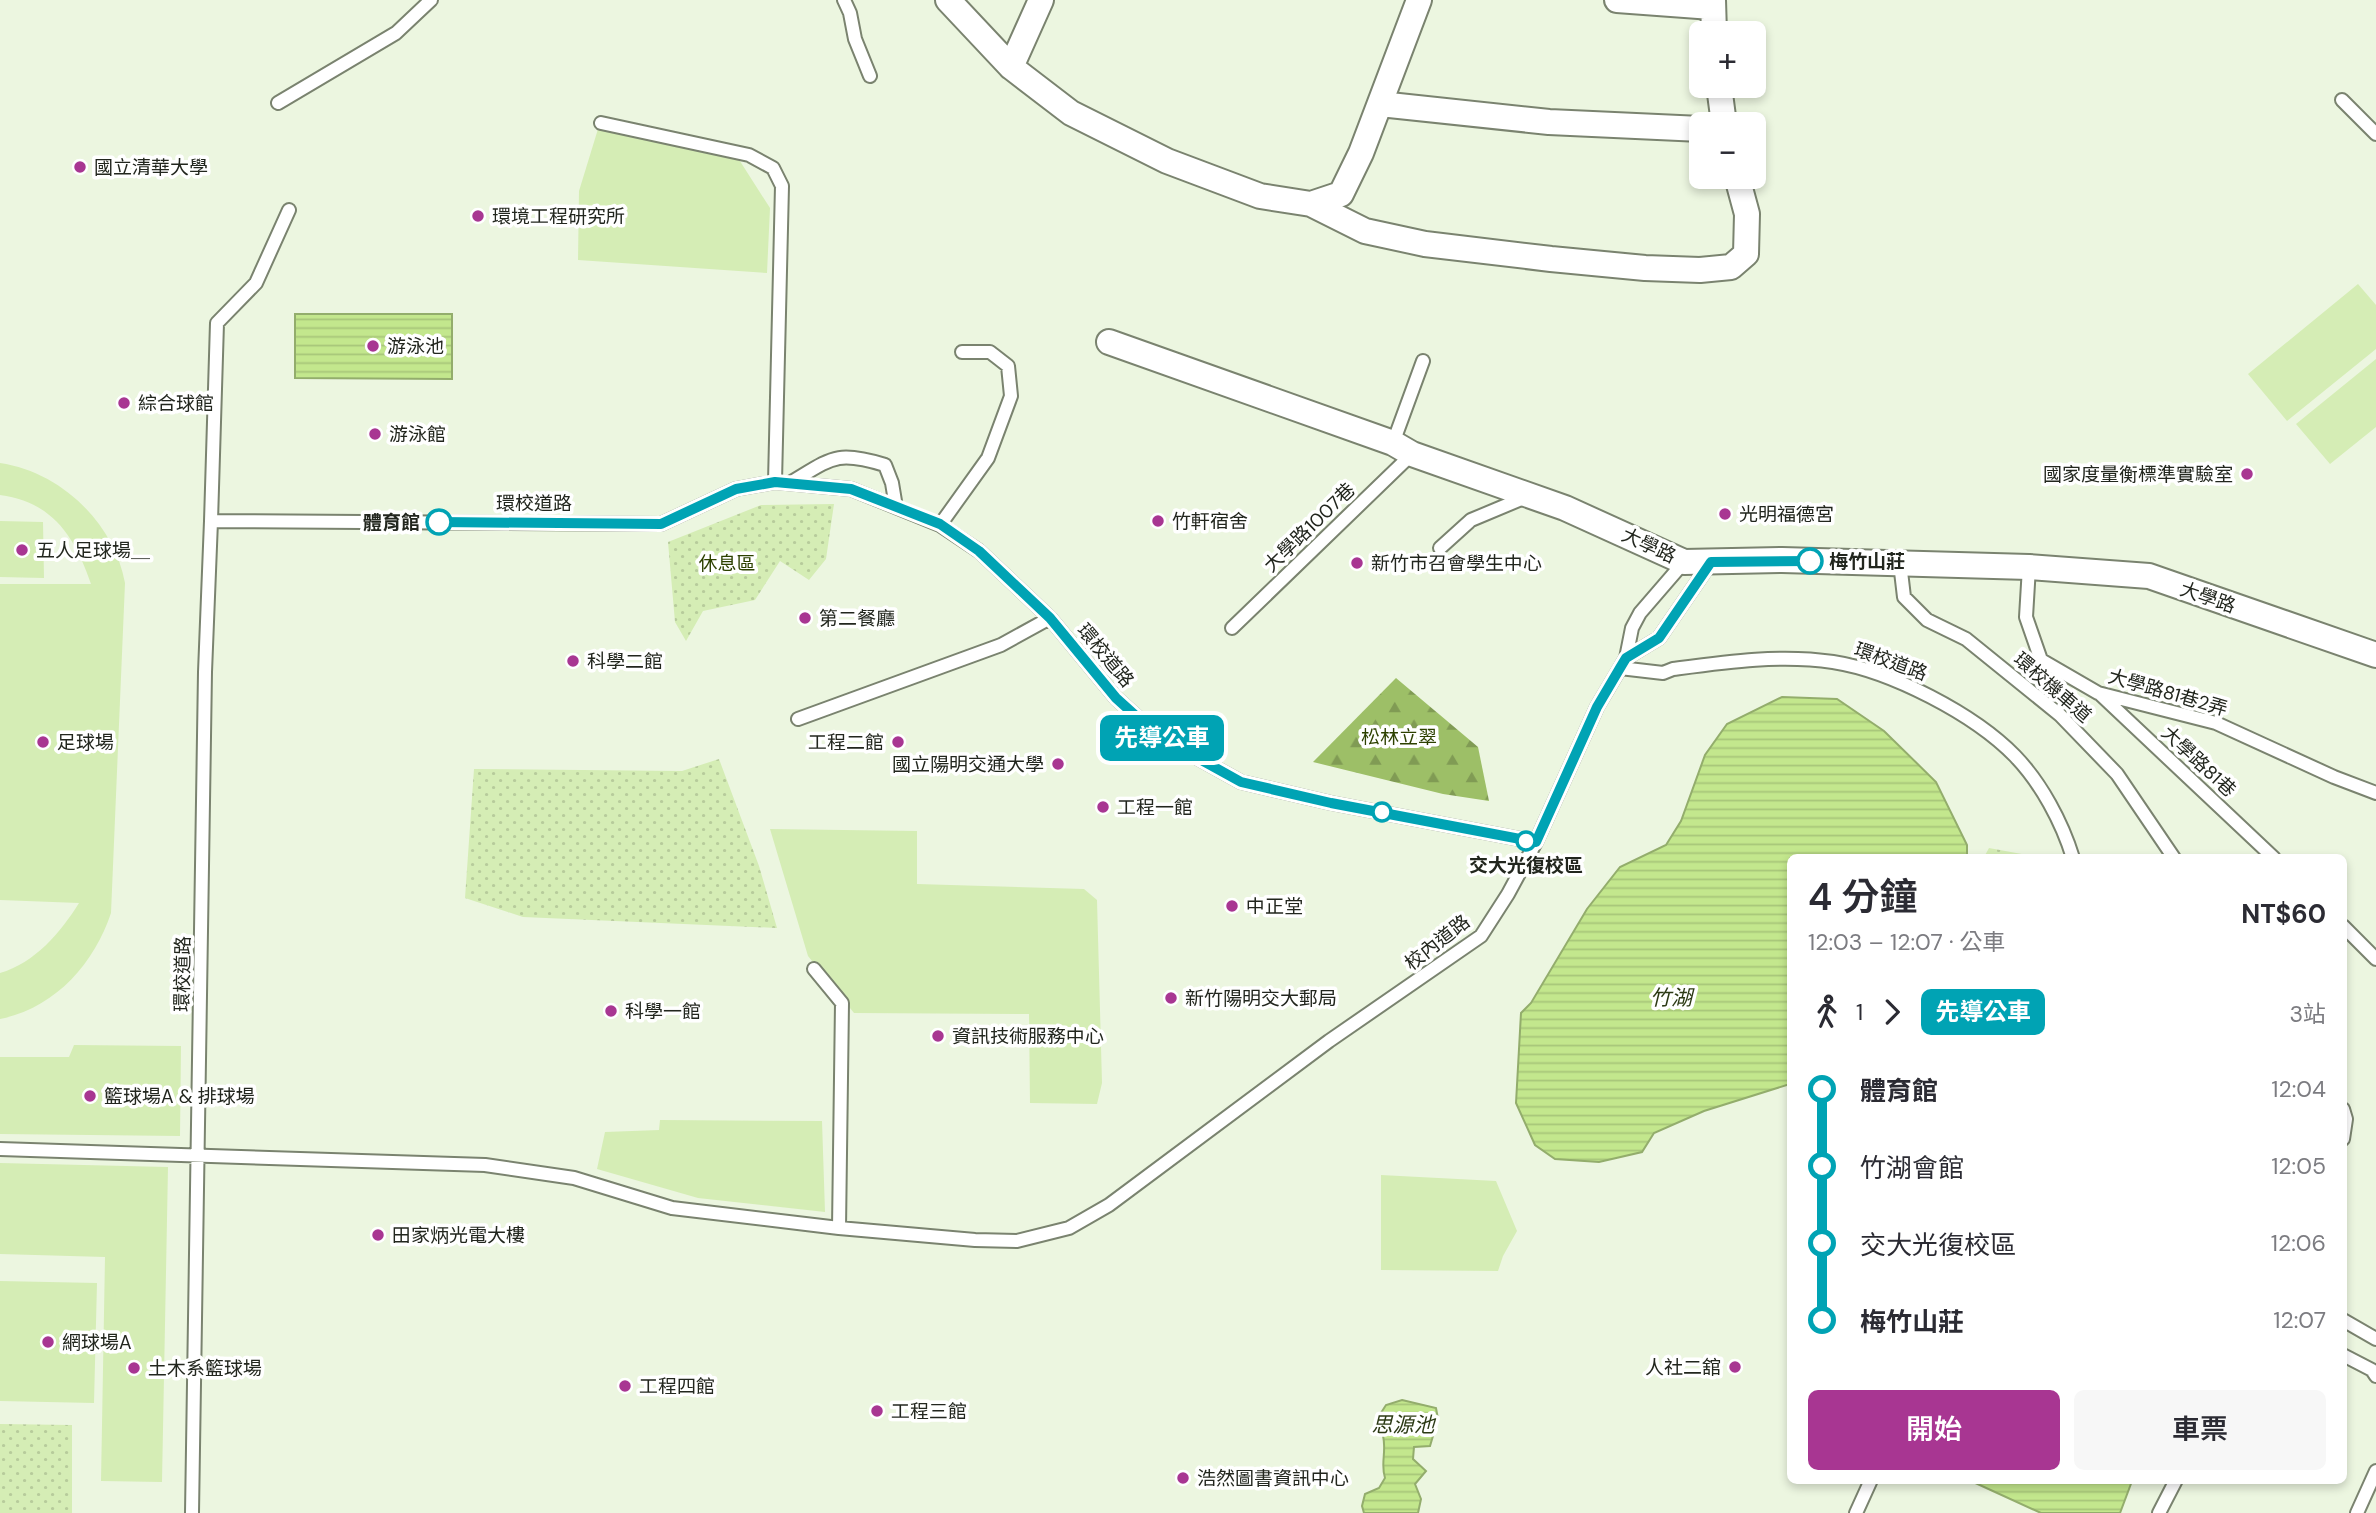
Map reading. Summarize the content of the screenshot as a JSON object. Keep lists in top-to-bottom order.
{
  "streets": {
    "street": ["大學路"],
    "lane": [
      "環校道路",
      "大學路1007巷",
      "環校機車道",
      "大學路81巷2弄",
      "大學路81巷",
      "校內道路"
    ]
  },
  "crossings": [
    ["環校道路", "校內道路"],
    ["大學路1007巷", "大學路"],
    ["大學路", "環校機車道"],
    ["大學路", "大學路81巷2弄"],
    ["大學路81巷2弄", "大學路81巷"]
  ],
  "water": ["竹湖", "思源池"],
  "parks": ["休息區", "松林立翠"],
  "places": [
    "國立清華大學",
    "環境工程研究所",
    "游泳池",
    "綜合球館",
    "游泳館",
    "國家度量衡標準實驗室",
    "光明福德宮",
    "竹軒宿舍",
    "體育館",
    "五人足球場＿",
    "梅竹山莊",
    "新竹市召會學生中心",
    "第二餐廳",
    "科學二館",
    "足球場",
    "工程二館",
    "國立陽明交通大學",
    "工程一館",
    "交大光復校區",
    "中正堂",
    "新竹陽明交大郵局",
    "科學一館",
    "資訊技術服務中心",
    "籃球場A & 排球場",
    "田家炳光電大樓",
    "網球場A",
    "人社二舘",
    "土木系籃球場",
    "工程四館",
    "工程三館",
    "浩然圖書資訊中心"
  ],
  "lines": ["bus line 先導公車"],
  "page": {
    "on_map": "先導公車",
    "map_buttons": ["+", "−"],
    "heading": ["4 分鐘", "12:03 – 12:07 · 公車", "NT$60"],
    "legs": ["1", "先導公車", "3站"],
    "list": [
      {
        "name": "體育館",
        "value": "12:04"
      },
      {
        "name": "竹湖會館",
        "value": "12:05"
      },
      {
        "name": "交大光復校區",
        "value": "12:06"
      },
      {
        "name": "梅竹山莊",
        "value": "12:07"
      }
    ],
    "buttons": ["開始", "車票"]
  }
}
